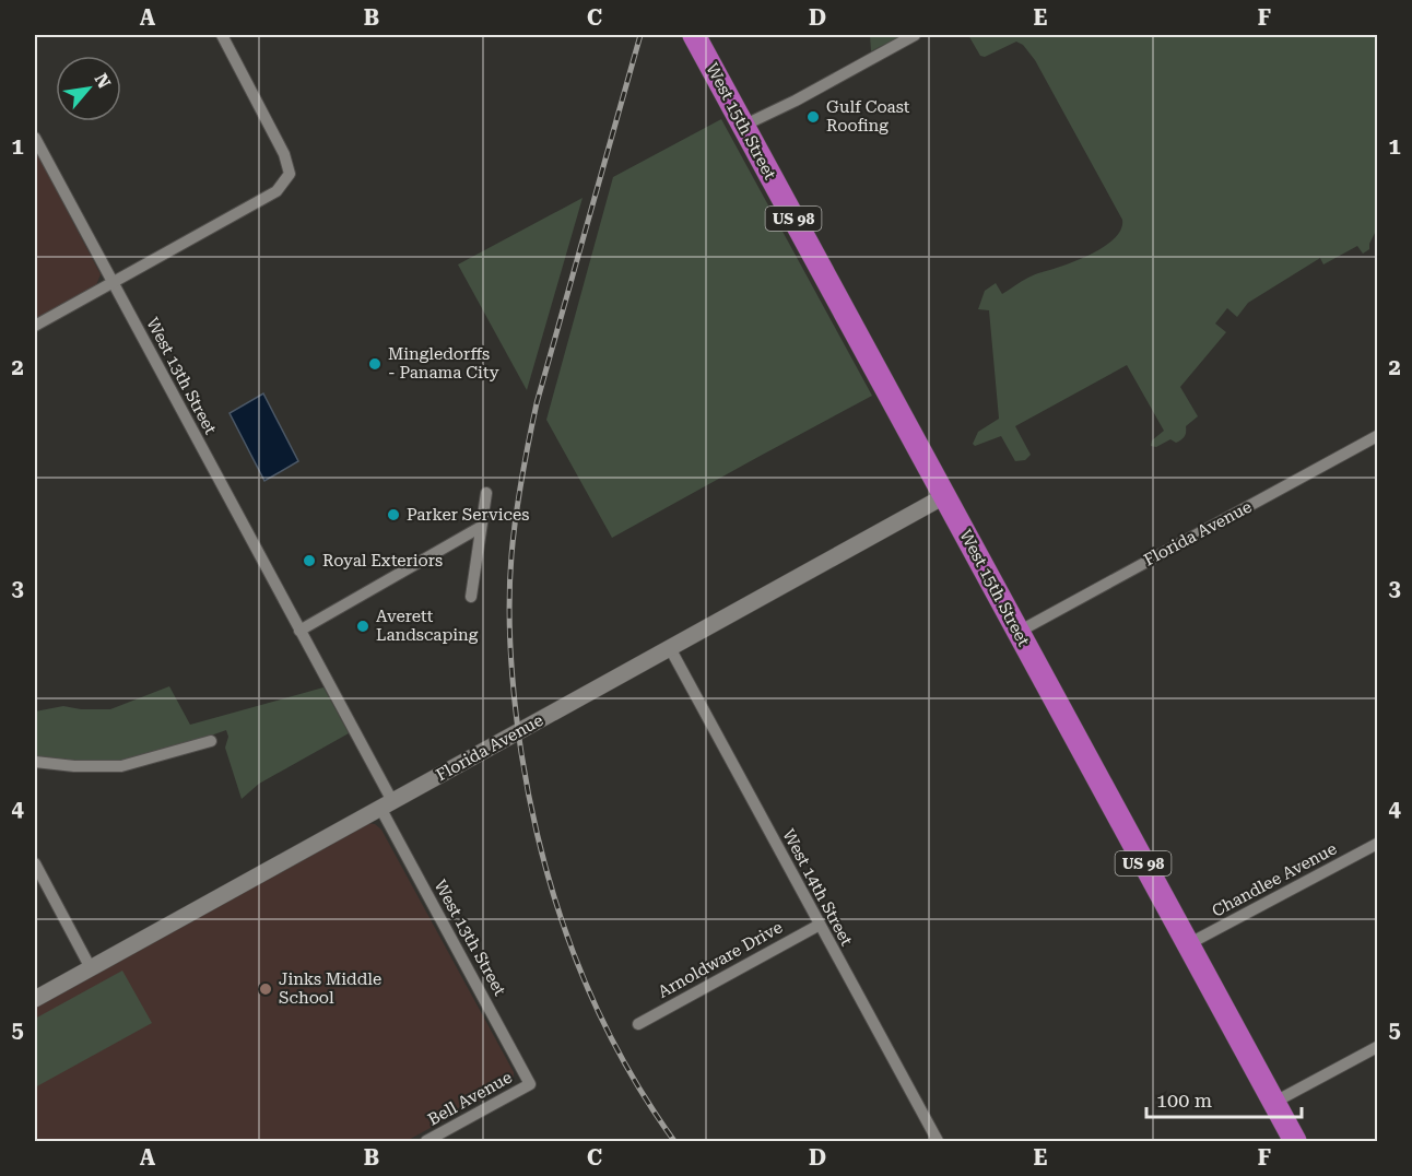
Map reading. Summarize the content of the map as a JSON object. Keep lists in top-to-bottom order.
{
  "streets": {
    "highway": ["West 15th Street", "US 98"],
    "street": [
      "West 13th Street",
      "Florida Avenue",
      "Chandlee Avenue",
      "West 14th Street",
      "Arnoldware Drive",
      "Bell Avenue"
    ]
  },
  "crossings": [
    ["West 15th Street", "Florida Avenue"],
    ["West 15th Street", "Chandlee Avenue"],
    ["West 13th Street", "Florida Avenue"],
    ["West 13th Street", "Bell Avenue"],
    ["Florida Avenue", "West 14th Street"],
    ["West 14th Street", "Arnoldware Drive"]
  ],
  "places": [
    "Gulf Coast Roofing",
    "Mingledorffs - Panama City",
    "Parker Services",
    "Royal Exteriors",
    "Averett Landscaping",
    "Jinks Middle School"
  ],
  "scale_bar": "100 m",
  "north": "top right",
  "grid": {
    "columns": [
      "A",
      "B",
      "C",
      "D",
      "E",
      "F"
    ],
    "rows": [
      "1",
      "2",
      "3",
      "4",
      "5"
    ]
  }
}
